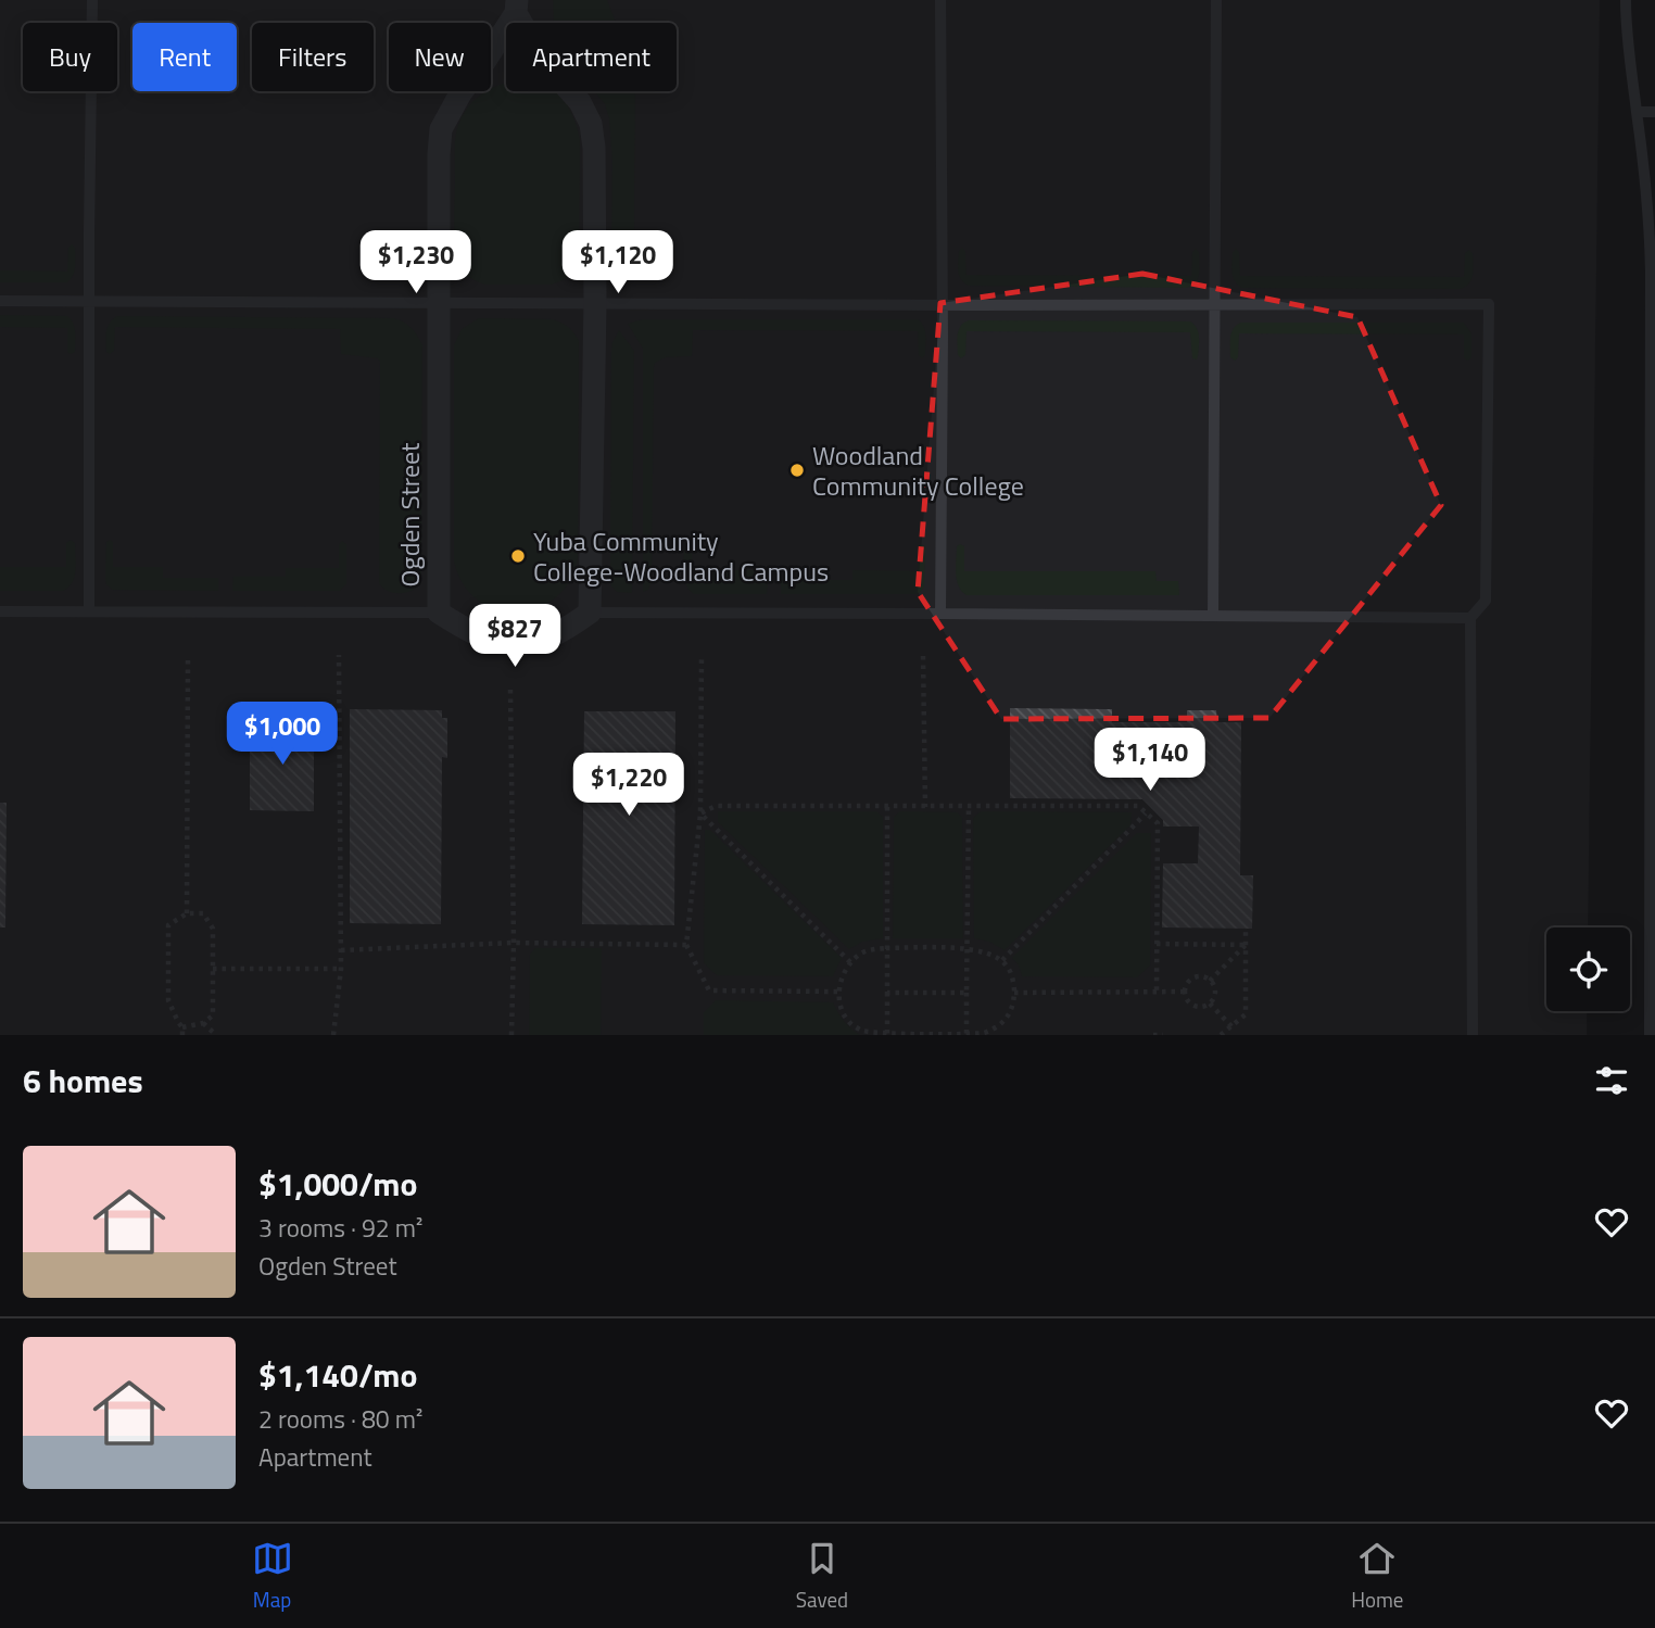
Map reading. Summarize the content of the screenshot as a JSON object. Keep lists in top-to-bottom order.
{
  "streets": {
    "street": ["Ogden Street"]
  },
  "places": ["Woodland Community College", "Yuba Community College-Woodland Campus"],
  "page": {
    "chip": [
      "Buy",
      "Rent",
      "Filters",
      "New",
      "Apartment"
    ],
    "price": [
      "$1,230",
      "$1,120",
      "$827",
      "$1,000",
      "$1,140",
      "$1,220"
    ],
    "heading": "6 homes",
    "list": [
      {
        "name": "$1,000/mo",
        "note": "3 rooms · 92 m² · Ogden Street"
      },
      {
        "name": "$1,140/mo",
        "note": "2 rooms · 80 m² · Apartment"
      }
    ],
    "tabs": ["Map", "Saved", "Home"]
  }
}
